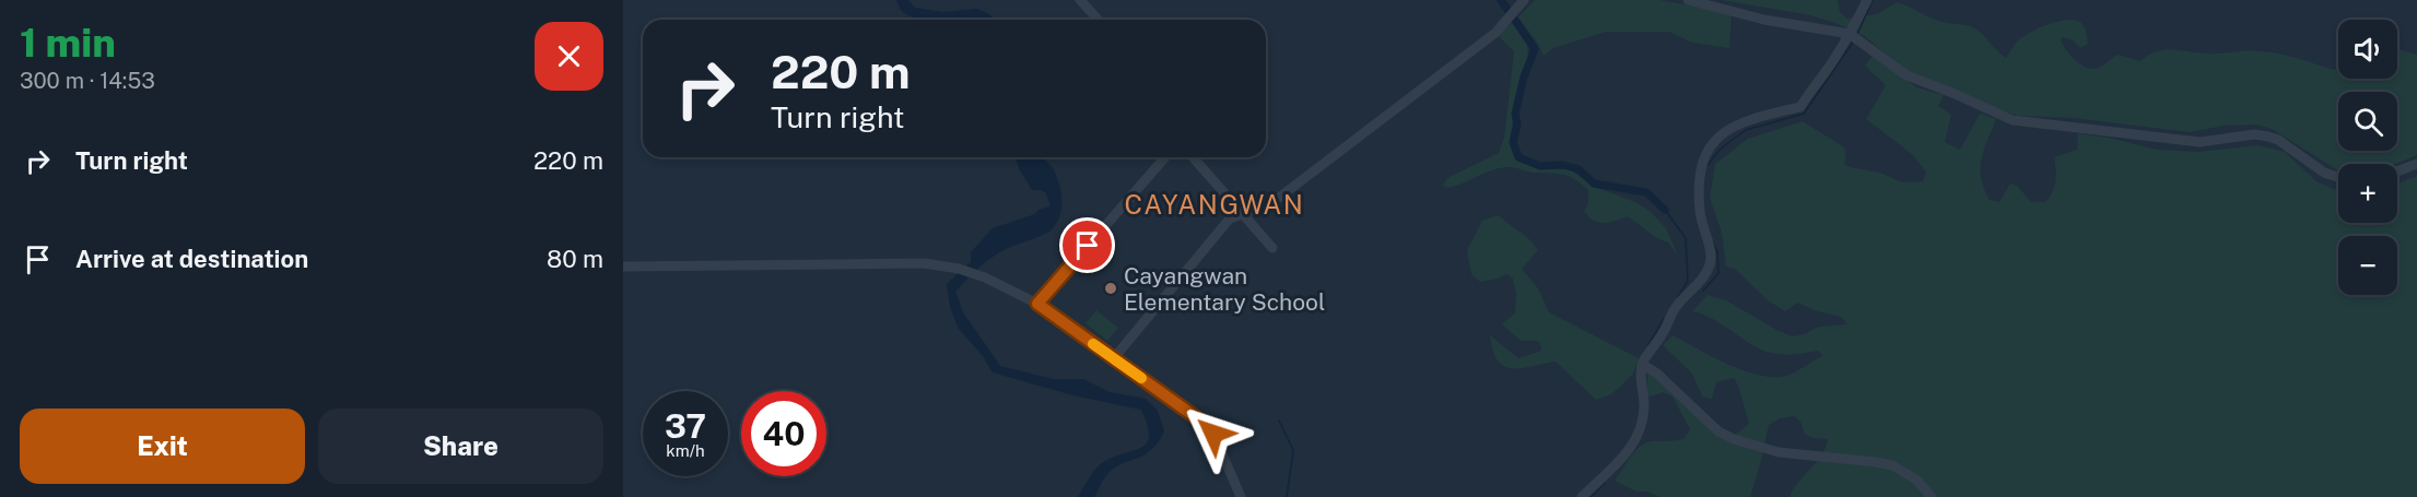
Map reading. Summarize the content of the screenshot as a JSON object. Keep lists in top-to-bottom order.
{
  "districts": ["CAYANGWAN"],
  "places": ["Cayangwan Elementary School"],
  "page": {
    "heading": ["1 min", "300 m · 14:53"],
    "map_buttons": ["+", "−"],
    "turn": ["220 m", "Turn right"],
    "list": [
      {
        "name": "Turn right",
        "value": "220 m"
      },
      {
        "name": "Arrive at destination",
        "value": "80 m"
      }
    ],
    "speed": "37 km/h",
    "limit": "40",
    "buttons": ["Exit", "Share"]
  }
}
